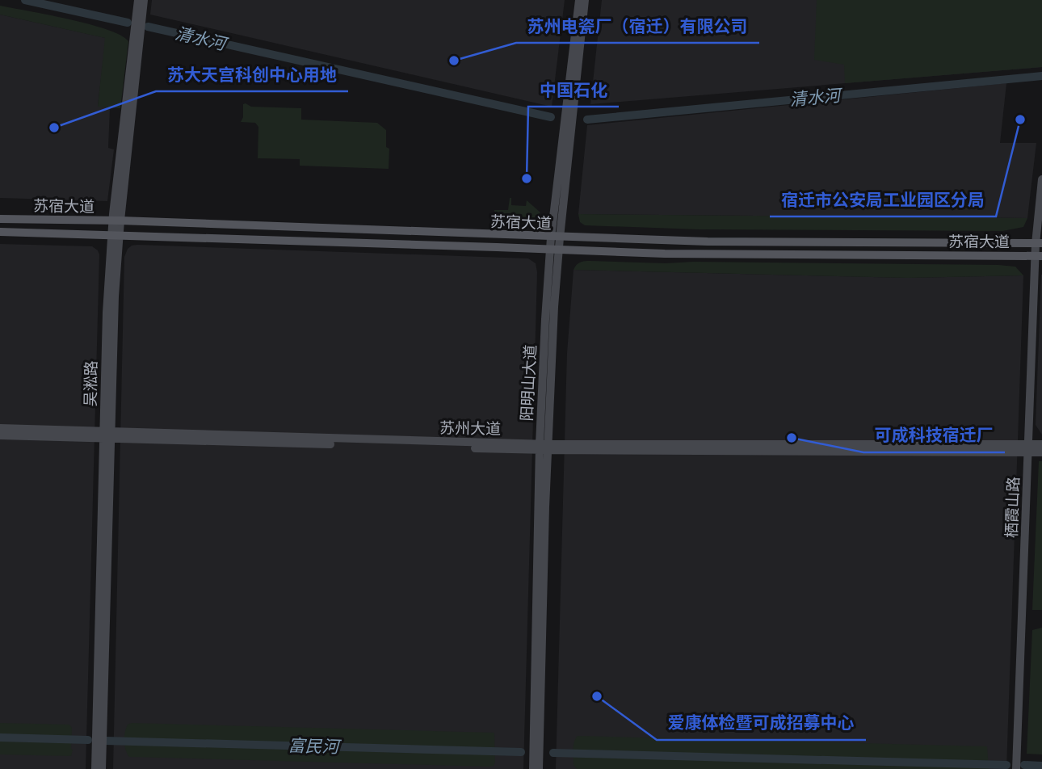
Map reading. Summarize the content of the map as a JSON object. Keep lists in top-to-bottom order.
{
  "streets": {
    "main road": [
      "苏宿大道",
      "阳明山大道",
      "吴淞路",
      "苏州大道",
      "栖霞山路"
    ]
  },
  "crossings": [
    ["苏宿大道", "阳明山大道"],
    ["苏宿大道", "吴淞路"],
    ["苏宿大道", "栖霞山路"],
    ["阳明山大道", "苏州大道"],
    ["吴淞路", "苏州大道"],
    ["苏州大道", "栖霞山路"]
  ],
  "water": ["清水河", "富民河"],
  "places": [
    "苏州电瓷厂（宿迁）有限公司",
    "宿迁市公安局工业园区分局",
    "苏大天宫科创中心用地",
    "中国石化",
    "可成科技宿迁厂",
    "爱康体检暨可成招募中心"
  ]
}
